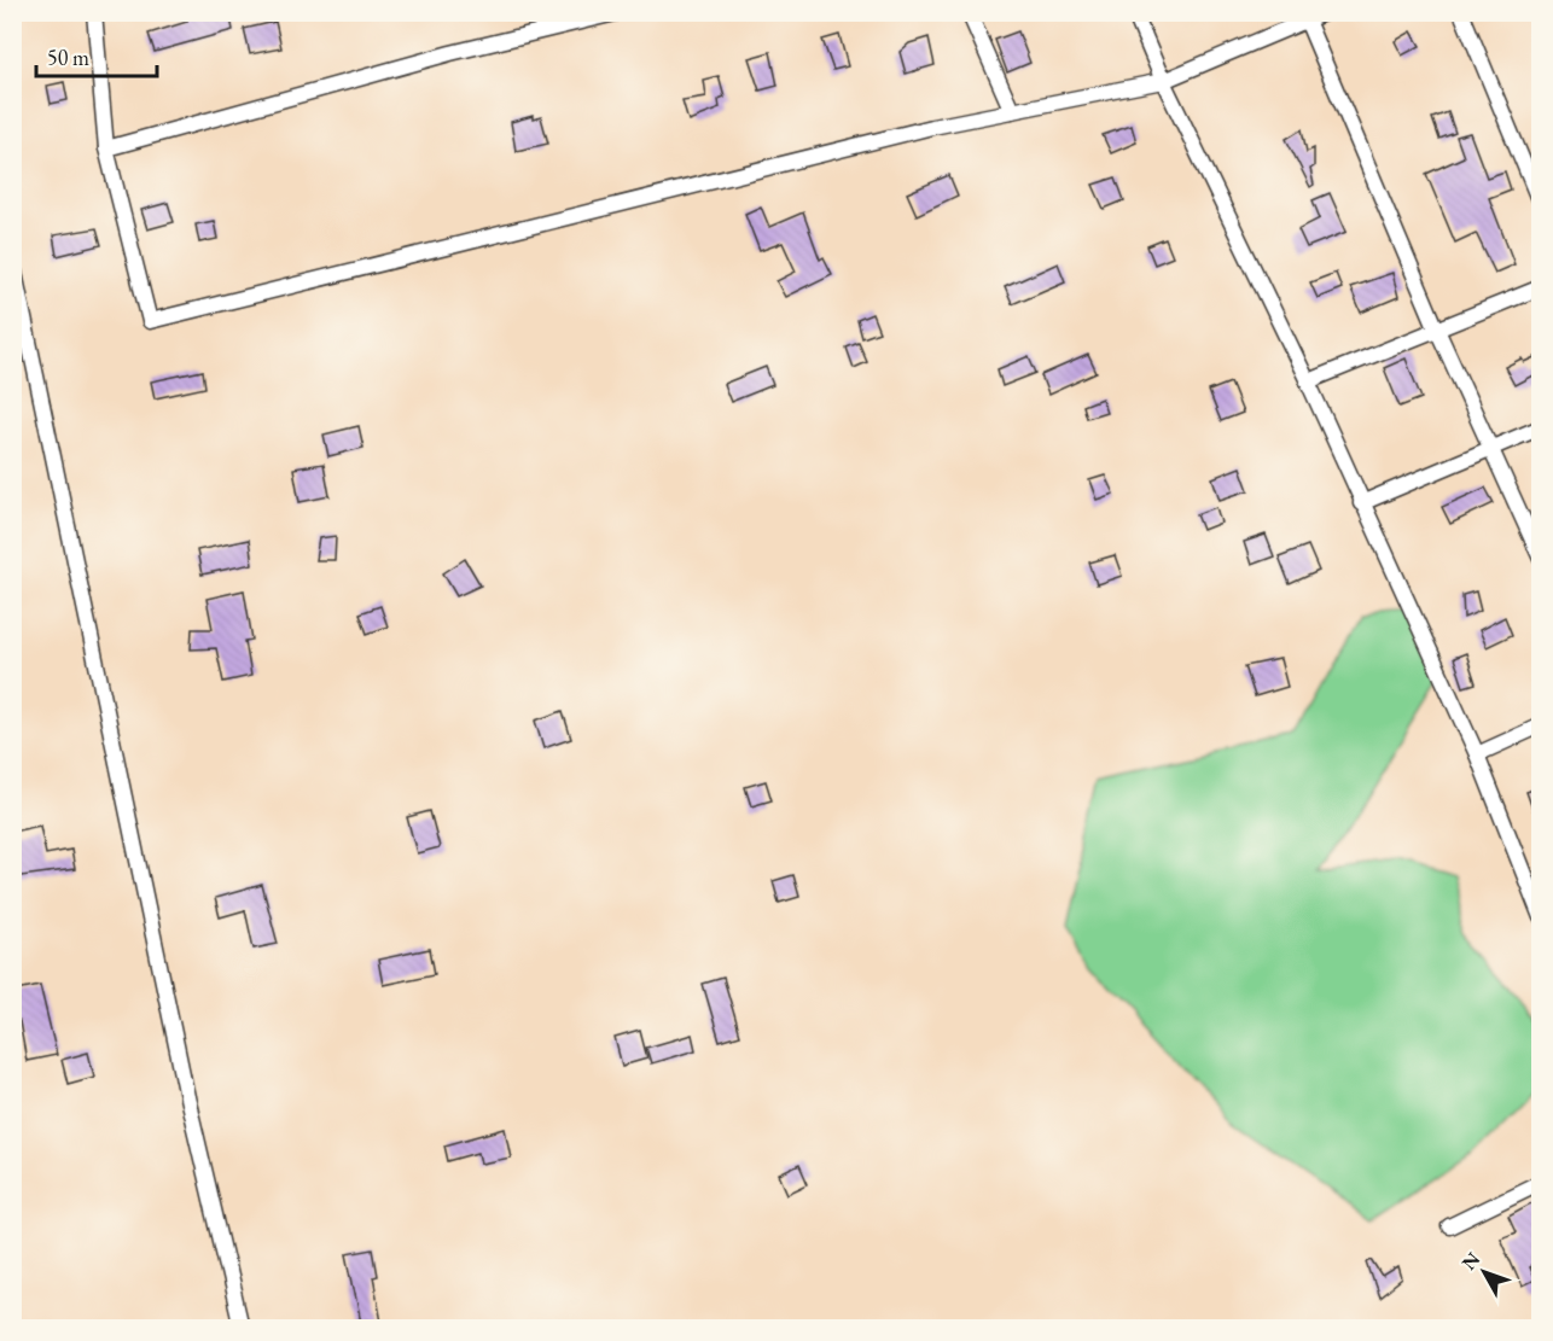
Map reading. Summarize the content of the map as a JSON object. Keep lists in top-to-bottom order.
{
  "scale_bar": "50 m",
  "north": "top left"
}
